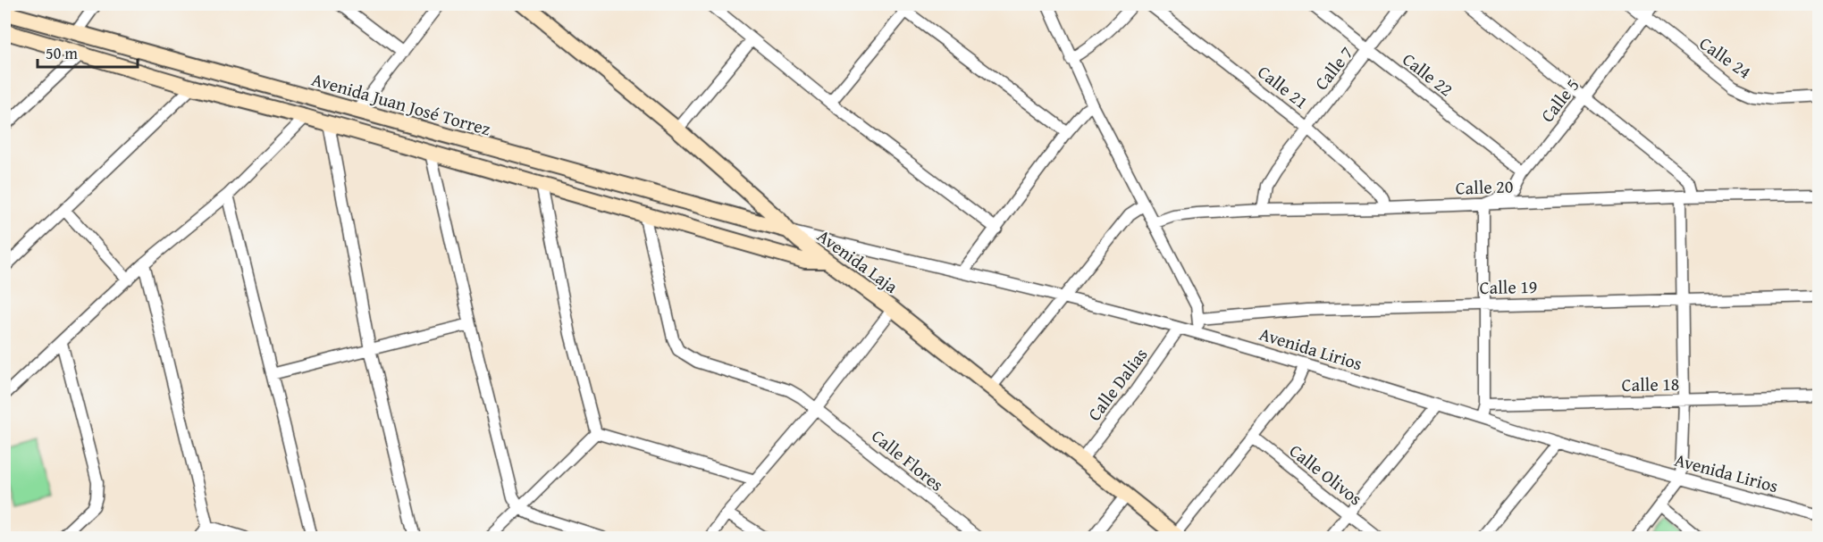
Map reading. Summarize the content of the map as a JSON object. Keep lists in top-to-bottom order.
{
  "streets": {
    "street": [
      "Calle 24",
      "Calle 7",
      "Calle 22",
      "Calle 21",
      "Calle 5",
      "Avenida Juan José Torrez",
      "Calle 20",
      "Avenida Laja",
      "Calle 19",
      "Avenida Lirios",
      "Calle Dalias",
      "Calle 18",
      "Calle Flores",
      "Calle Olivos"
    ]
  },
  "crossings": [
    ["Calle 24", "Calle 5"],
    ["Calle 7", "Calle 22"],
    ["Calle 7", "Calle 21"],
    ["Calle 7", "Calle 20"],
    ["Calle 22", "Calle 5"],
    ["Calle 21", "Calle 20"],
    ["Calle 5", "Calle 20"],
    ["Avenida Juan José Torrez", "Avenida Laja"],
    ["Avenida Juan José Torrez", "Avenida Lirios"],
    ["Avenida Laja", "Avenida Lirios"],
    ["Avenida Laja", "Calle Dalias"],
    ["Avenida Lirios", "Calle Dalias"]
  ],
  "scale_bar": "50 m"
}
